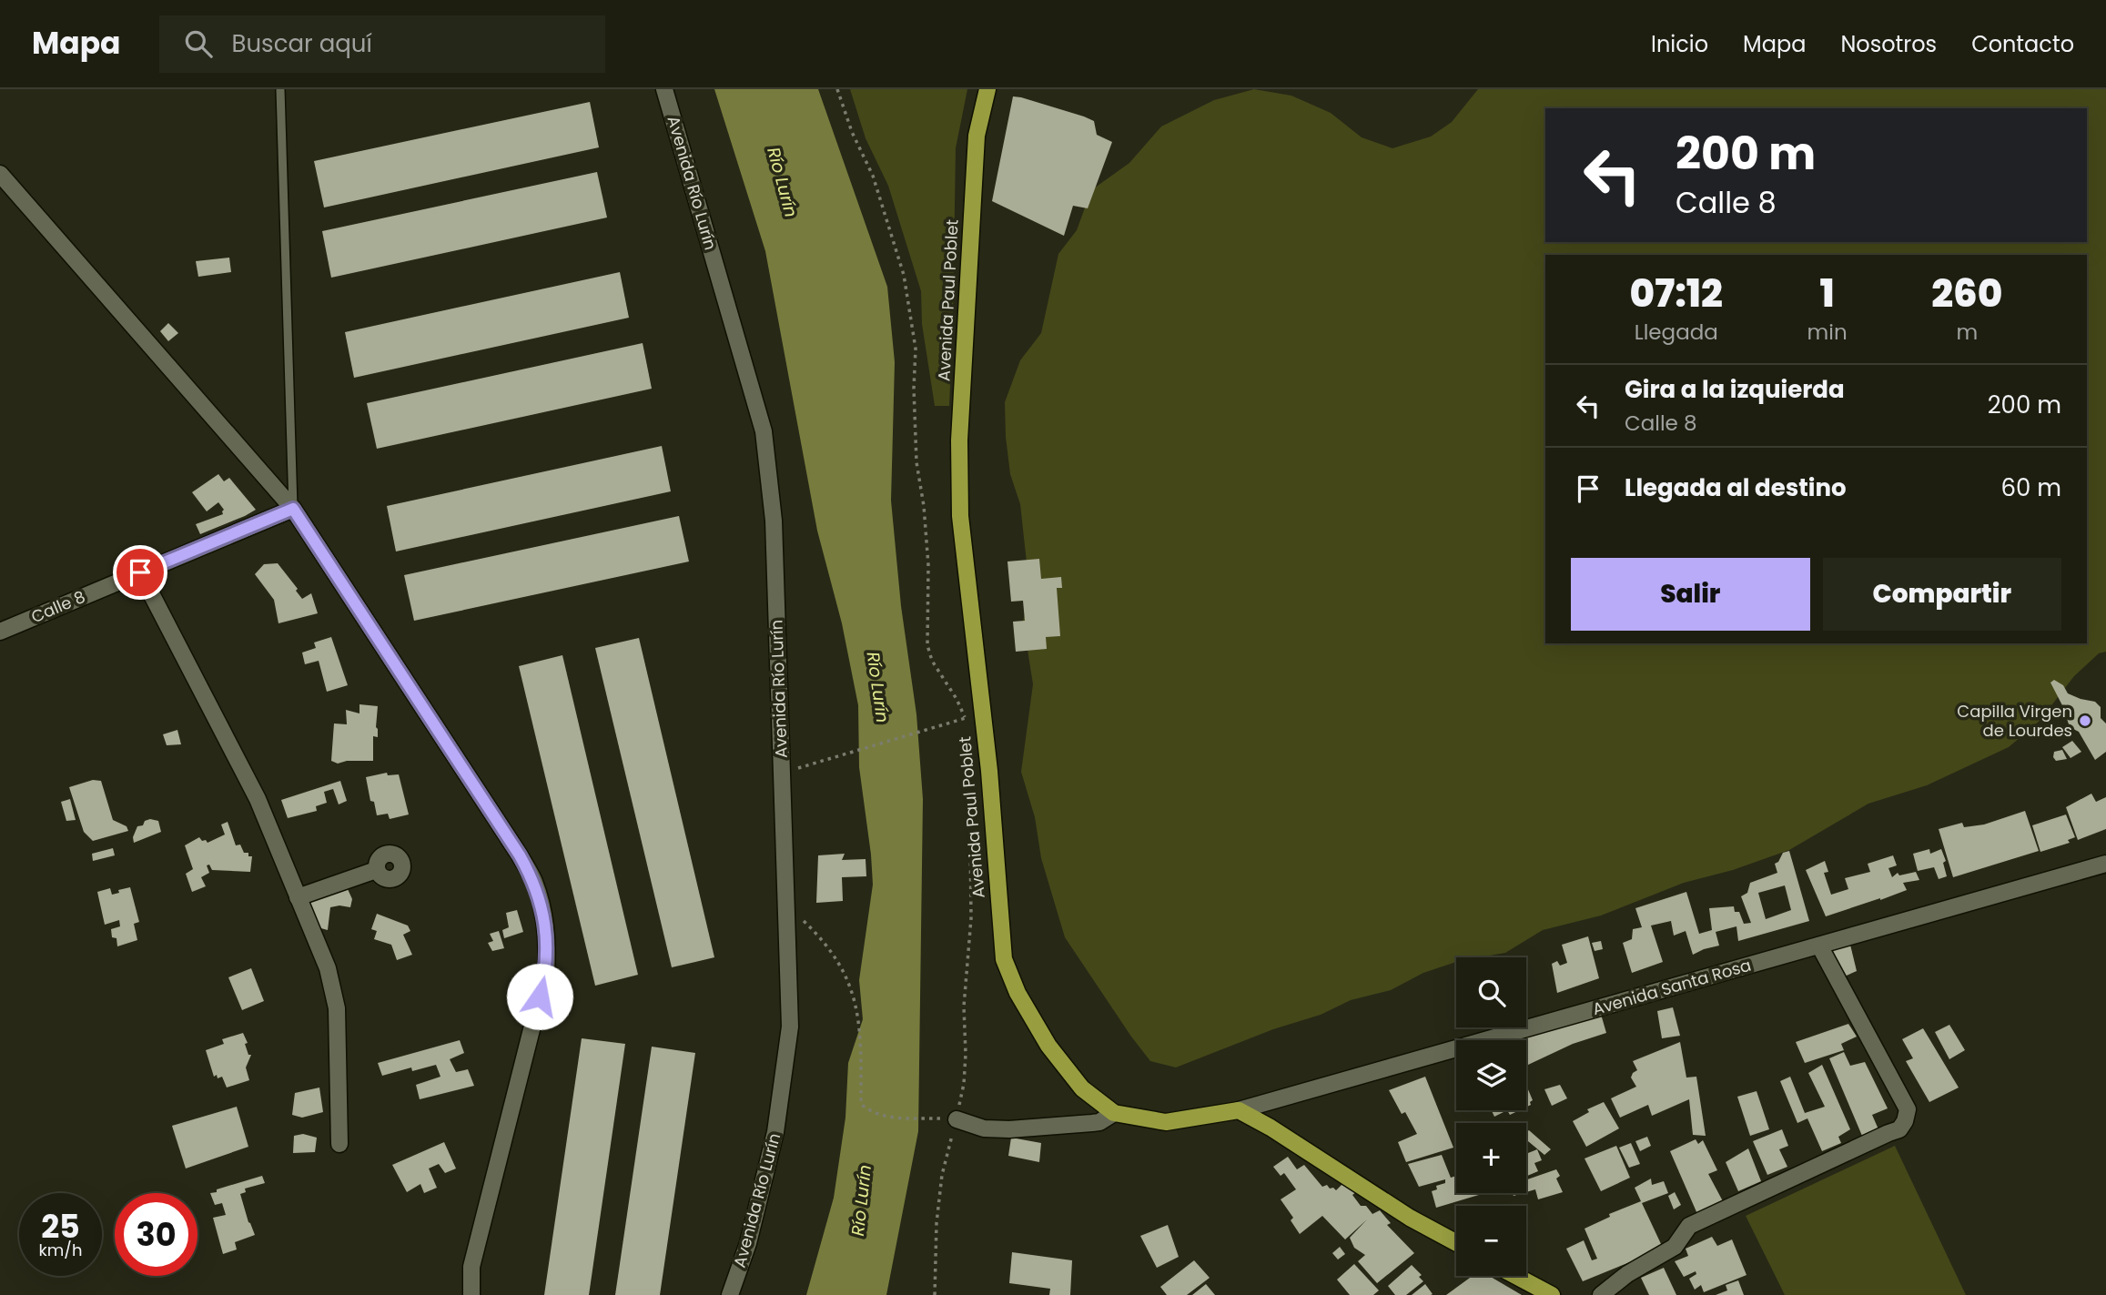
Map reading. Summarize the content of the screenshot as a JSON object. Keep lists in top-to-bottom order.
{
  "streets": {
    "main road": ["Avenida Paul Poblet"],
    "street": ["Avenida Río Lurín", "Calle 8", "Avenida Santa Rosa"]
  },
  "crossings": [
    ["Avenida Paul Poblet", "Avenida Santa Rosa"]
  ],
  "water": ["Río Lurín"],
  "places": ["Capilla Virgen de Lourdes"],
  "page": {
    "header": "Mapa",
    "search": "Buscar aquí",
    "nav": [
      "Inicio",
      "Mapa",
      "Nosotros",
      "Contacto"
    ],
    "turn": ["200 m", "Calle 8"],
    "eta": [
      "07:12",
      "Llegada",
      "1",
      "min",
      "260",
      "m"
    ],
    "list": [
      {
        "name": "Gira a la izquierda",
        "note": "Calle 8",
        "value": "200 m"
      },
      {
        "name": "Llegada al destino",
        "value": "60 m"
      }
    ],
    "buttons": ["Salir", "Compartir"],
    "map_buttons": ["+", "−"],
    "speed": "25 km/h",
    "limit": "30"
  }
}
